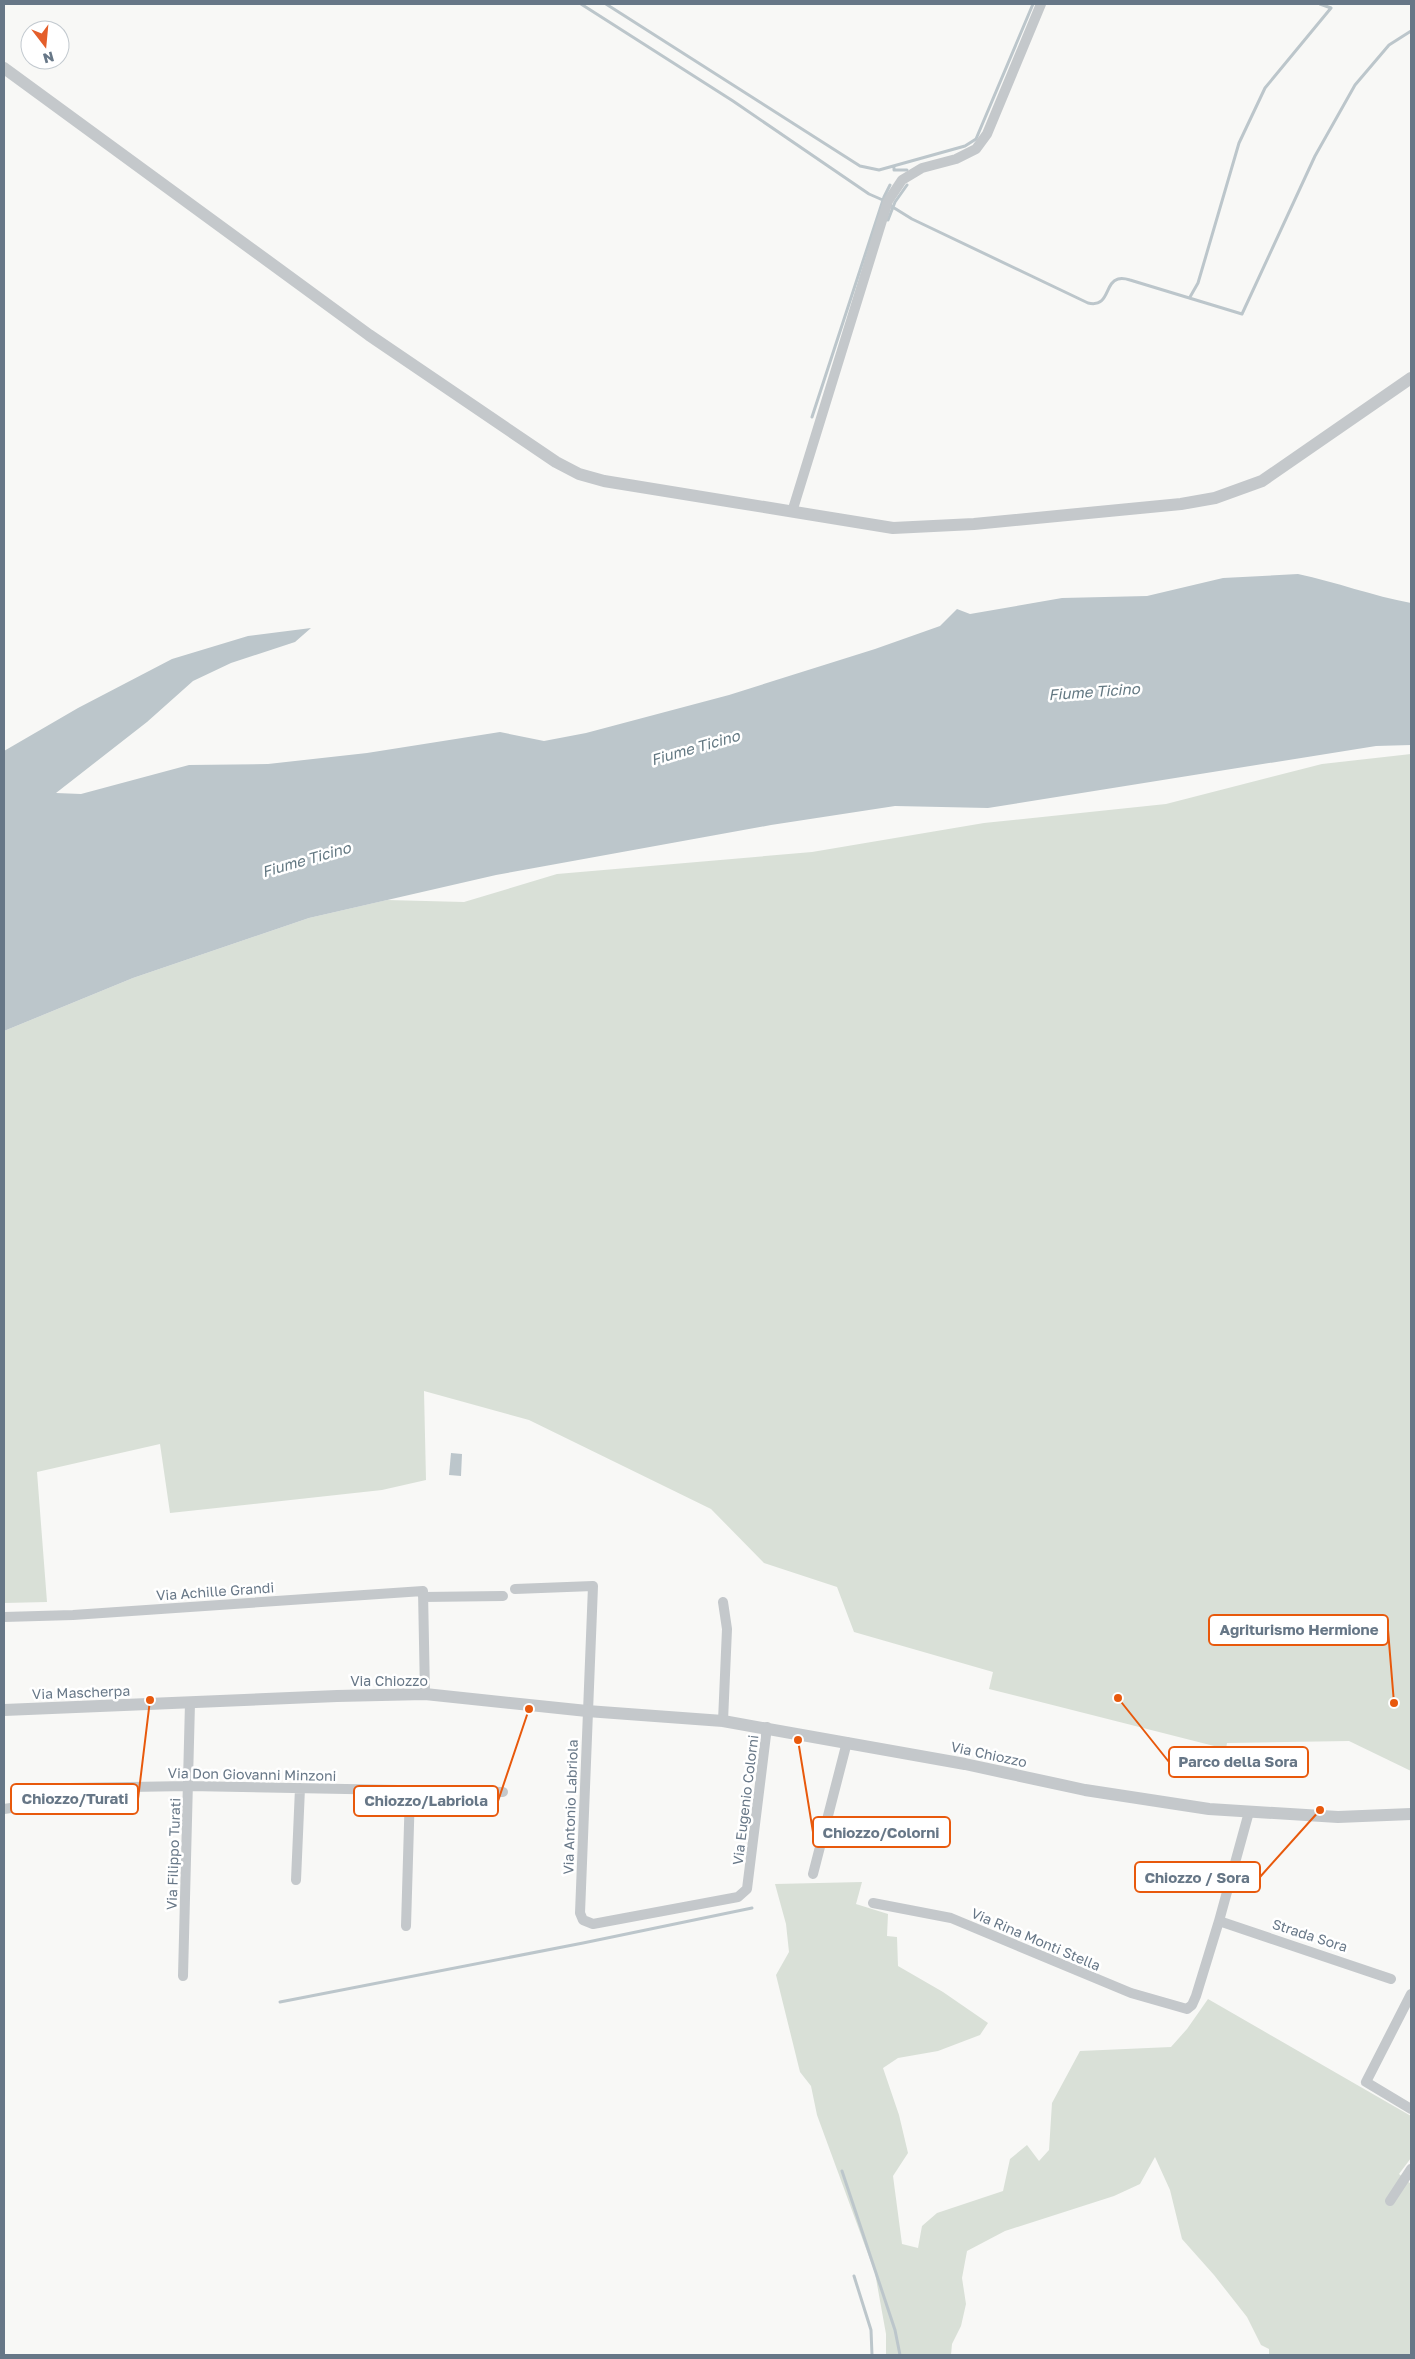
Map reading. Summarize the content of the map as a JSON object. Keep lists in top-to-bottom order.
{
  "streets": {
    "street": [
      "Via Achille Grandi",
      "Via Chiozzo",
      "Via Mascherpa",
      "Via Don Giovanni Minzoni",
      "Via Eugenio Colorni",
      "Via Antonio Labriola",
      "Via Filippo Turati",
      "Strada Sora",
      "Via Rina Monti Stella"
    ]
  },
  "crossings": [
    ["Via Chiozzo", "Via Mascherpa"],
    ["Via Chiozzo", "Via Eugenio Colorni"],
    ["Via Chiozzo", "Via Antonio Labriola"],
    ["Via Chiozzo", "Via Filippo Turati"],
    ["Via Mascherpa", "Via Filippo Turati"],
    ["Via Don Giovanni Minzoni", "Via Filippo Turati"],
    ["Via Eugenio Colorni", "Via Antonio Labriola"],
    ["Strada Sora", "Via Rina Monti Stella"]
  ],
  "water": ["Fiume Ticino"],
  "places": [
    "Parco della Sora",
    "Chiozzo/Turati",
    "Agriturismo Hermione",
    "Chiozzo/Labriola",
    "Chiozzo/Colorni",
    "Chiozzo / Sora"
  ],
  "north": "bottom"
}
